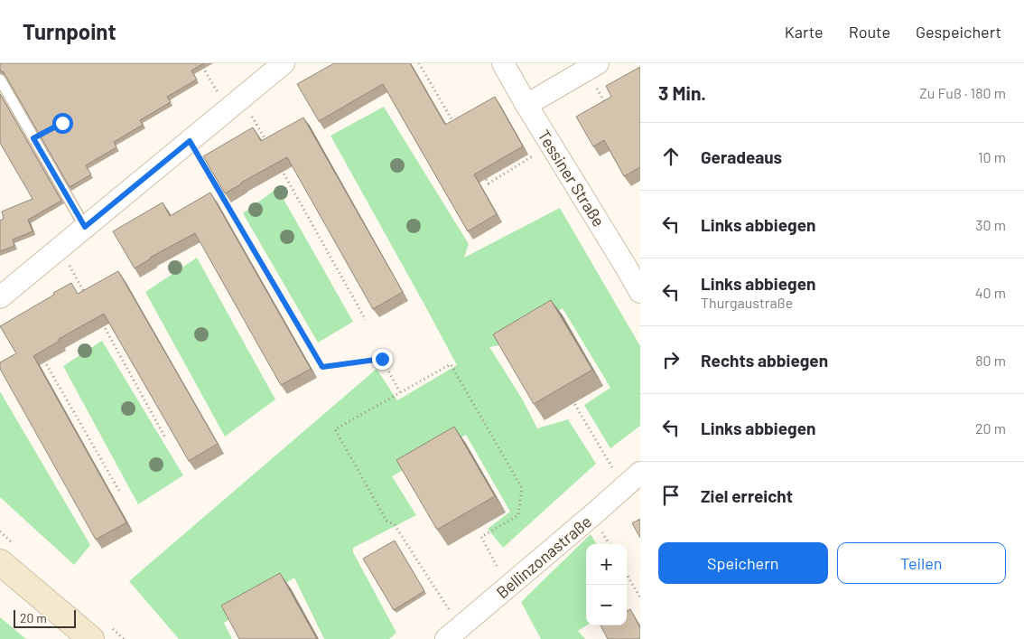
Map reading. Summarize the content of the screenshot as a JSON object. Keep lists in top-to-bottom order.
{
  "streets": {
    "street": ["Tessiner Straße", "Bellinzonastraße"]
  },
  "scale_bar": "20 m",
  "page": {
    "header": "Turnpoint",
    "nav": ["Karte", "Route", "Gespeichert"],
    "heading": ["3 Min.", "Zu Fuß · 180 m"],
    "list": [
      ["Geradeaus", "10 m"],
      ["Links abbiegen", "30 m"],
      ["Links abbiegen", "Thurgaustraße", "40 m"],
      ["Rechts abbiegen", "80 m"],
      ["Links abbiegen", "20 m"],
      "Ziel erreicht"
    ],
    "buttons": ["Speichern", "Teilen"],
    "map_buttons": ["+", "−"],
    "scale": "20 m"
  }
}
